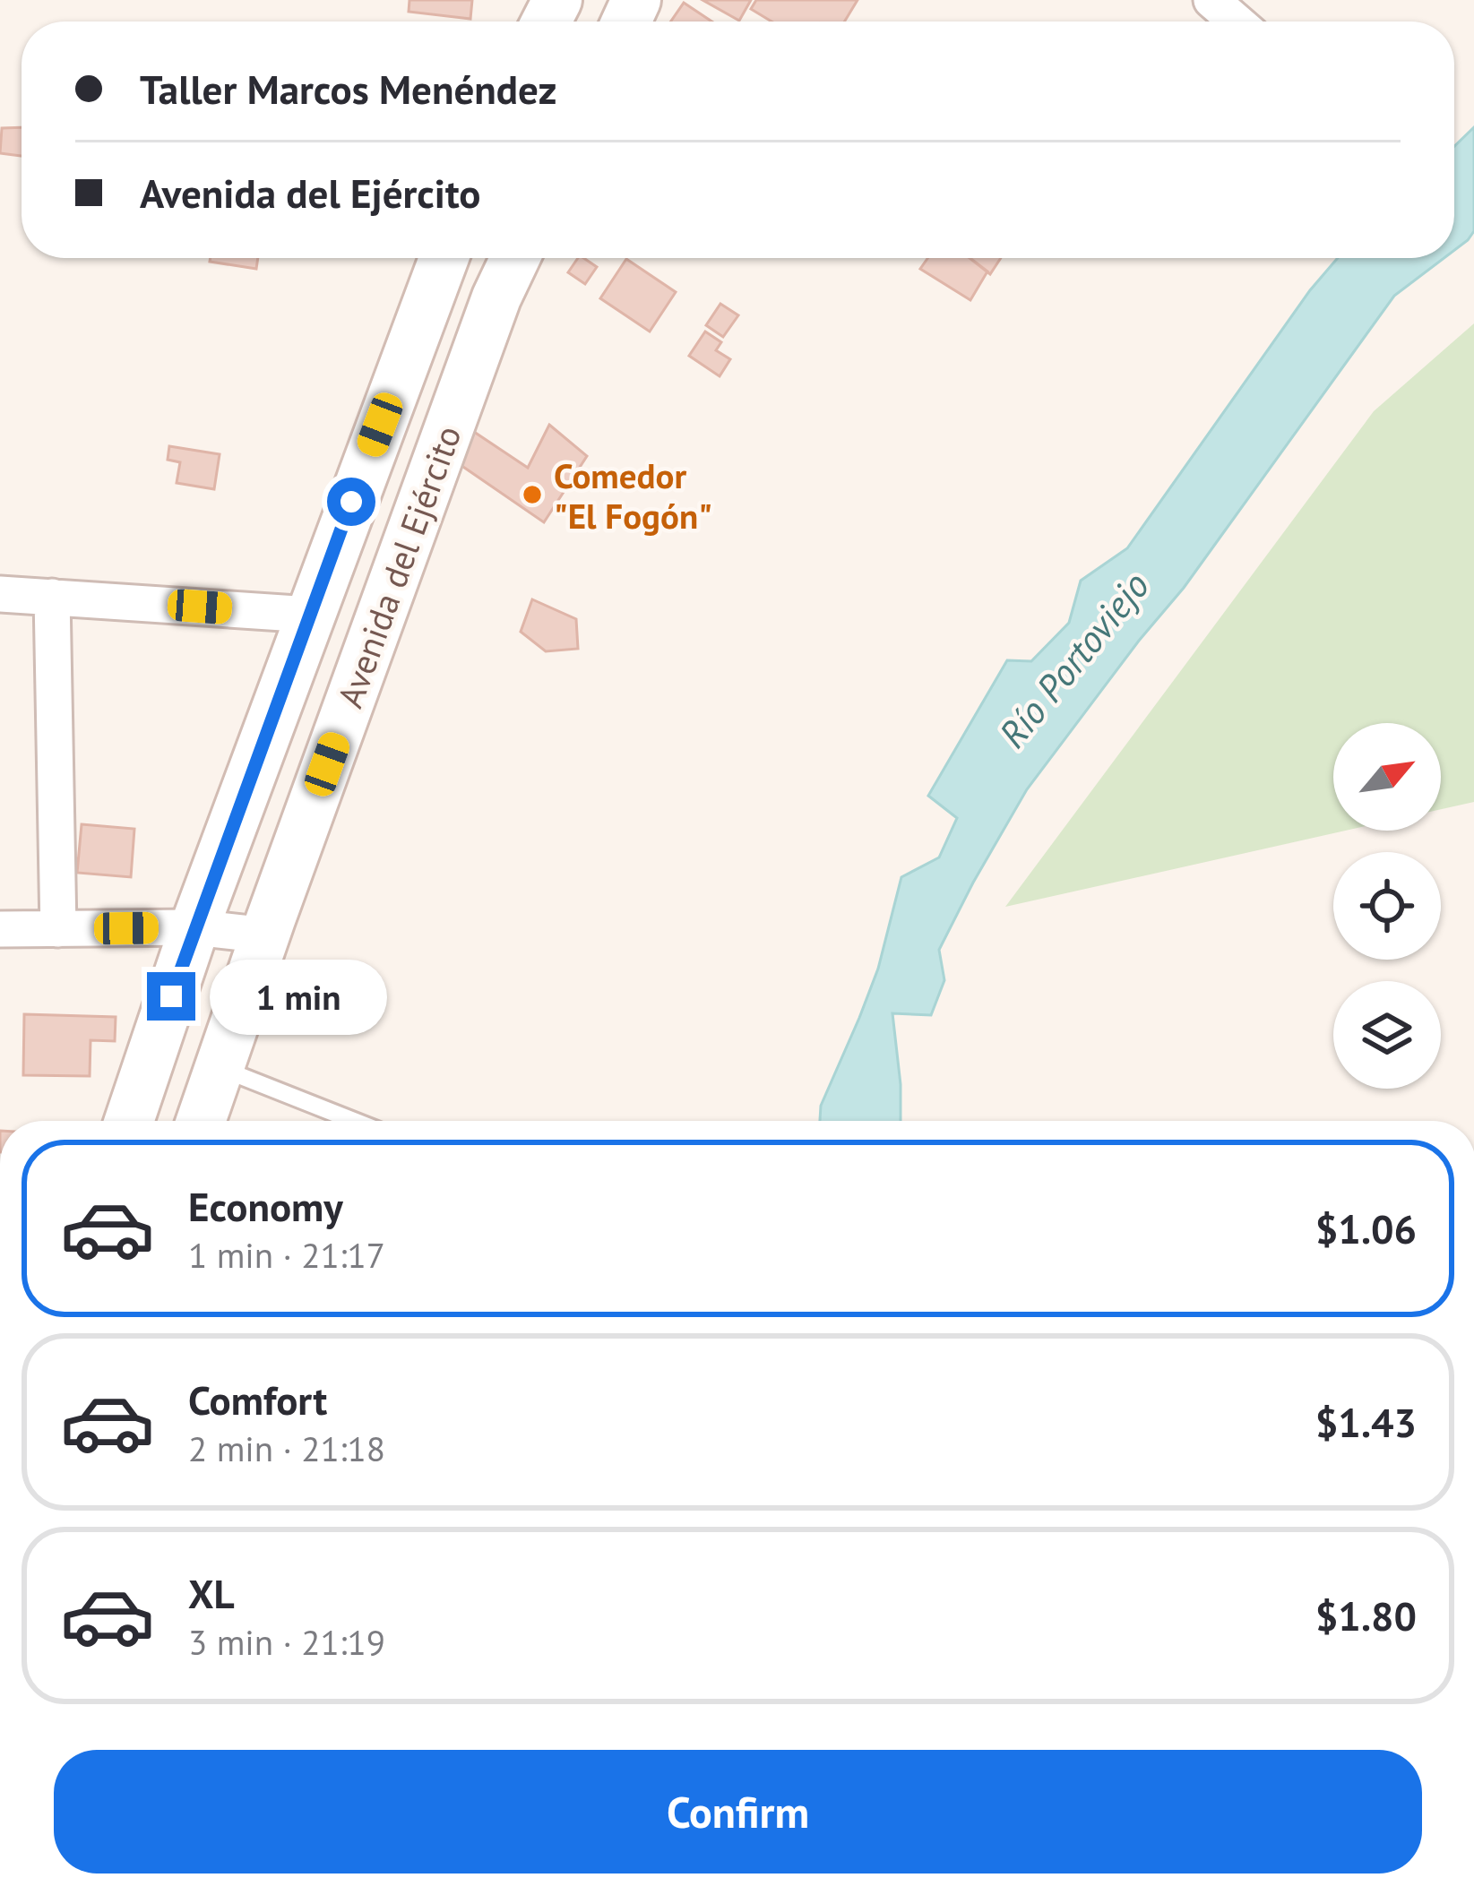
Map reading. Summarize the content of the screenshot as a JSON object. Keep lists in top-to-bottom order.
{
  "streets": {
    "main road": ["Avenida del Ejército"]
  },
  "water": ["Río Portoviejo"],
  "places": ["Comedor \"El Fogón\""],
  "north": "top right",
  "page": {
    "banner": ["Taller Marcos Menéndez", "Avenida del Ejército"],
    "bubble": "1 min",
    "list": [
      {
        "name": "Economy",
        "note": "1 min · 21:17",
        "value": "$1.06"
      },
      {
        "name": "Comfort",
        "note": "2 min · 21:18",
        "value": "$1.43"
      },
      {
        "name": "XL",
        "note": "3 min · 21:19",
        "value": "$1.80"
      }
    ],
    "buttons": "Confirm"
  }
}
